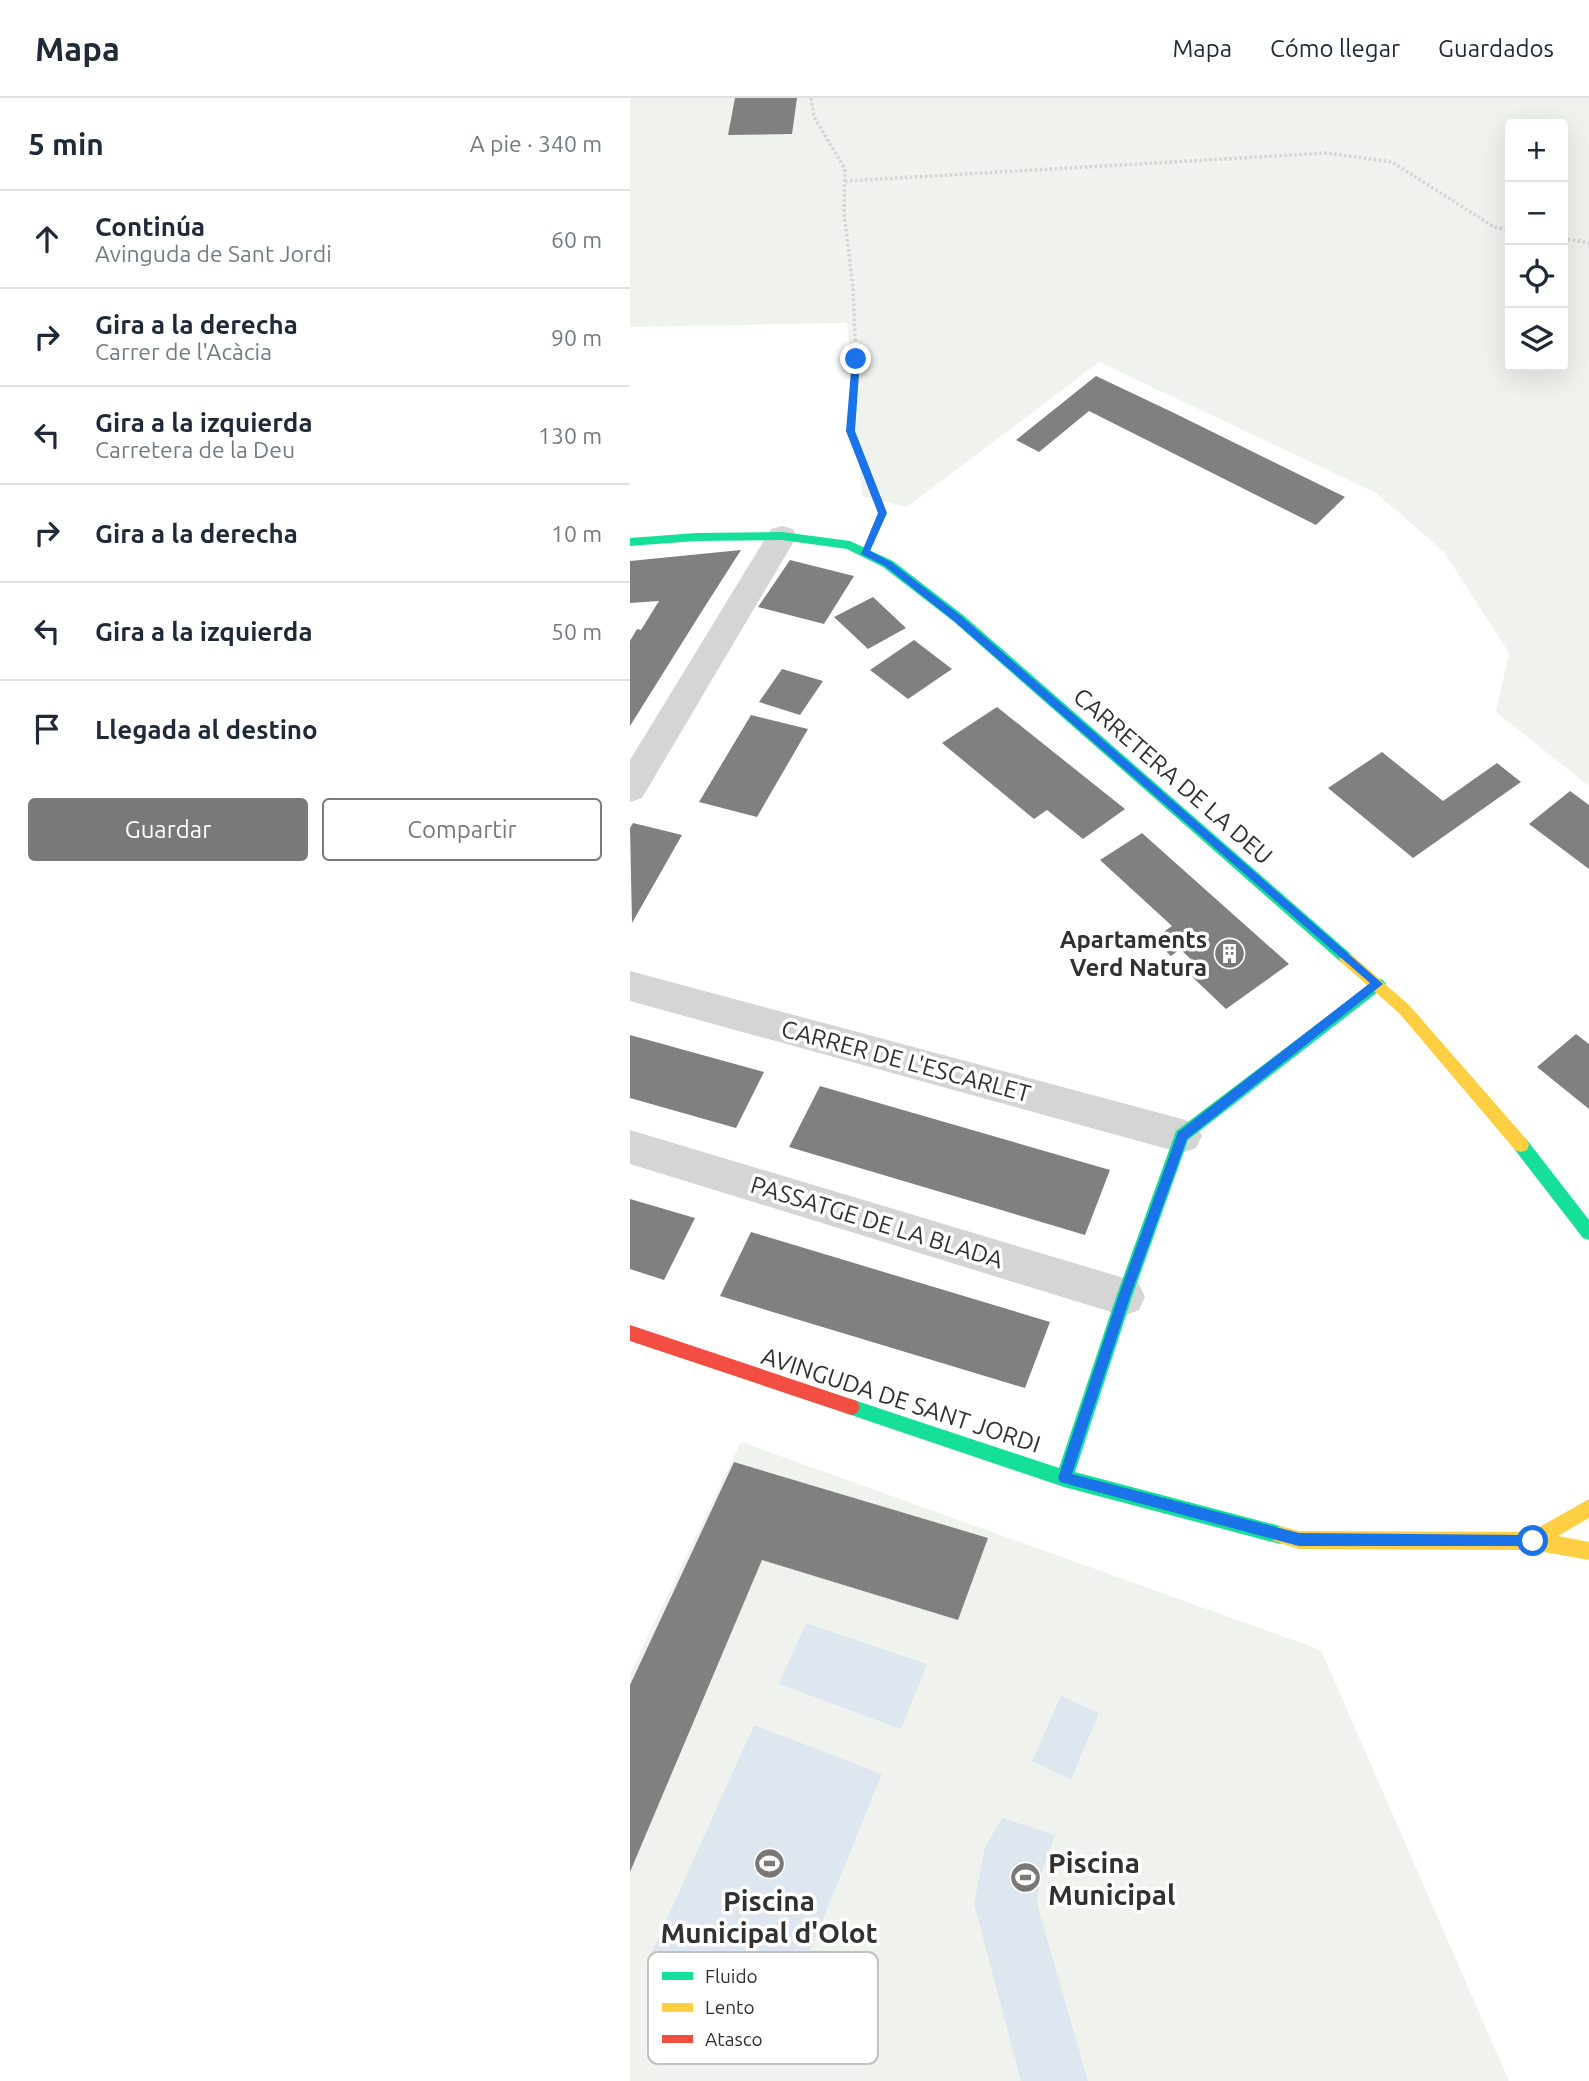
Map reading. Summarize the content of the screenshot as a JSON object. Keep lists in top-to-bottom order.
{
  "streets": {
    "street": [
      "CARRETERA DE LA DEU",
      "CARRER DE L'ESCARLET",
      "PASSATGE DE LA BLADA",
      "AVINGUDA DE SANT JORDI"
    ]
  },
  "places": {
    "building": ["Apartaments Verd Natura"],
    "sports": ["Piscina Municipal d'Olot", "Piscina Municipal"]
  },
  "legend": ["Fluido", "Lento", "Atasco"],
  "page": {
    "header": "Mapa",
    "nav": ["Mapa", "Cómo llegar", "Guardados"],
    "heading": ["5 min", "A pie · 340 m"],
    "map_buttons": ["+", "−"],
    "list": [
      ["Continúa", "Avinguda de Sant Jordi", "60 m"],
      ["Gira a la derecha", "Carrer de l'Acàcia", "90 m"],
      ["Gira a la izquierda", "Carretera de la Deu", "130 m"],
      ["Gira a la derecha", "10 m"],
      ["Gira a la izquierda", "50 m"],
      "Llegada al destino"
    ],
    "buttons": ["Guardar", "Compartir"]
  }
}
